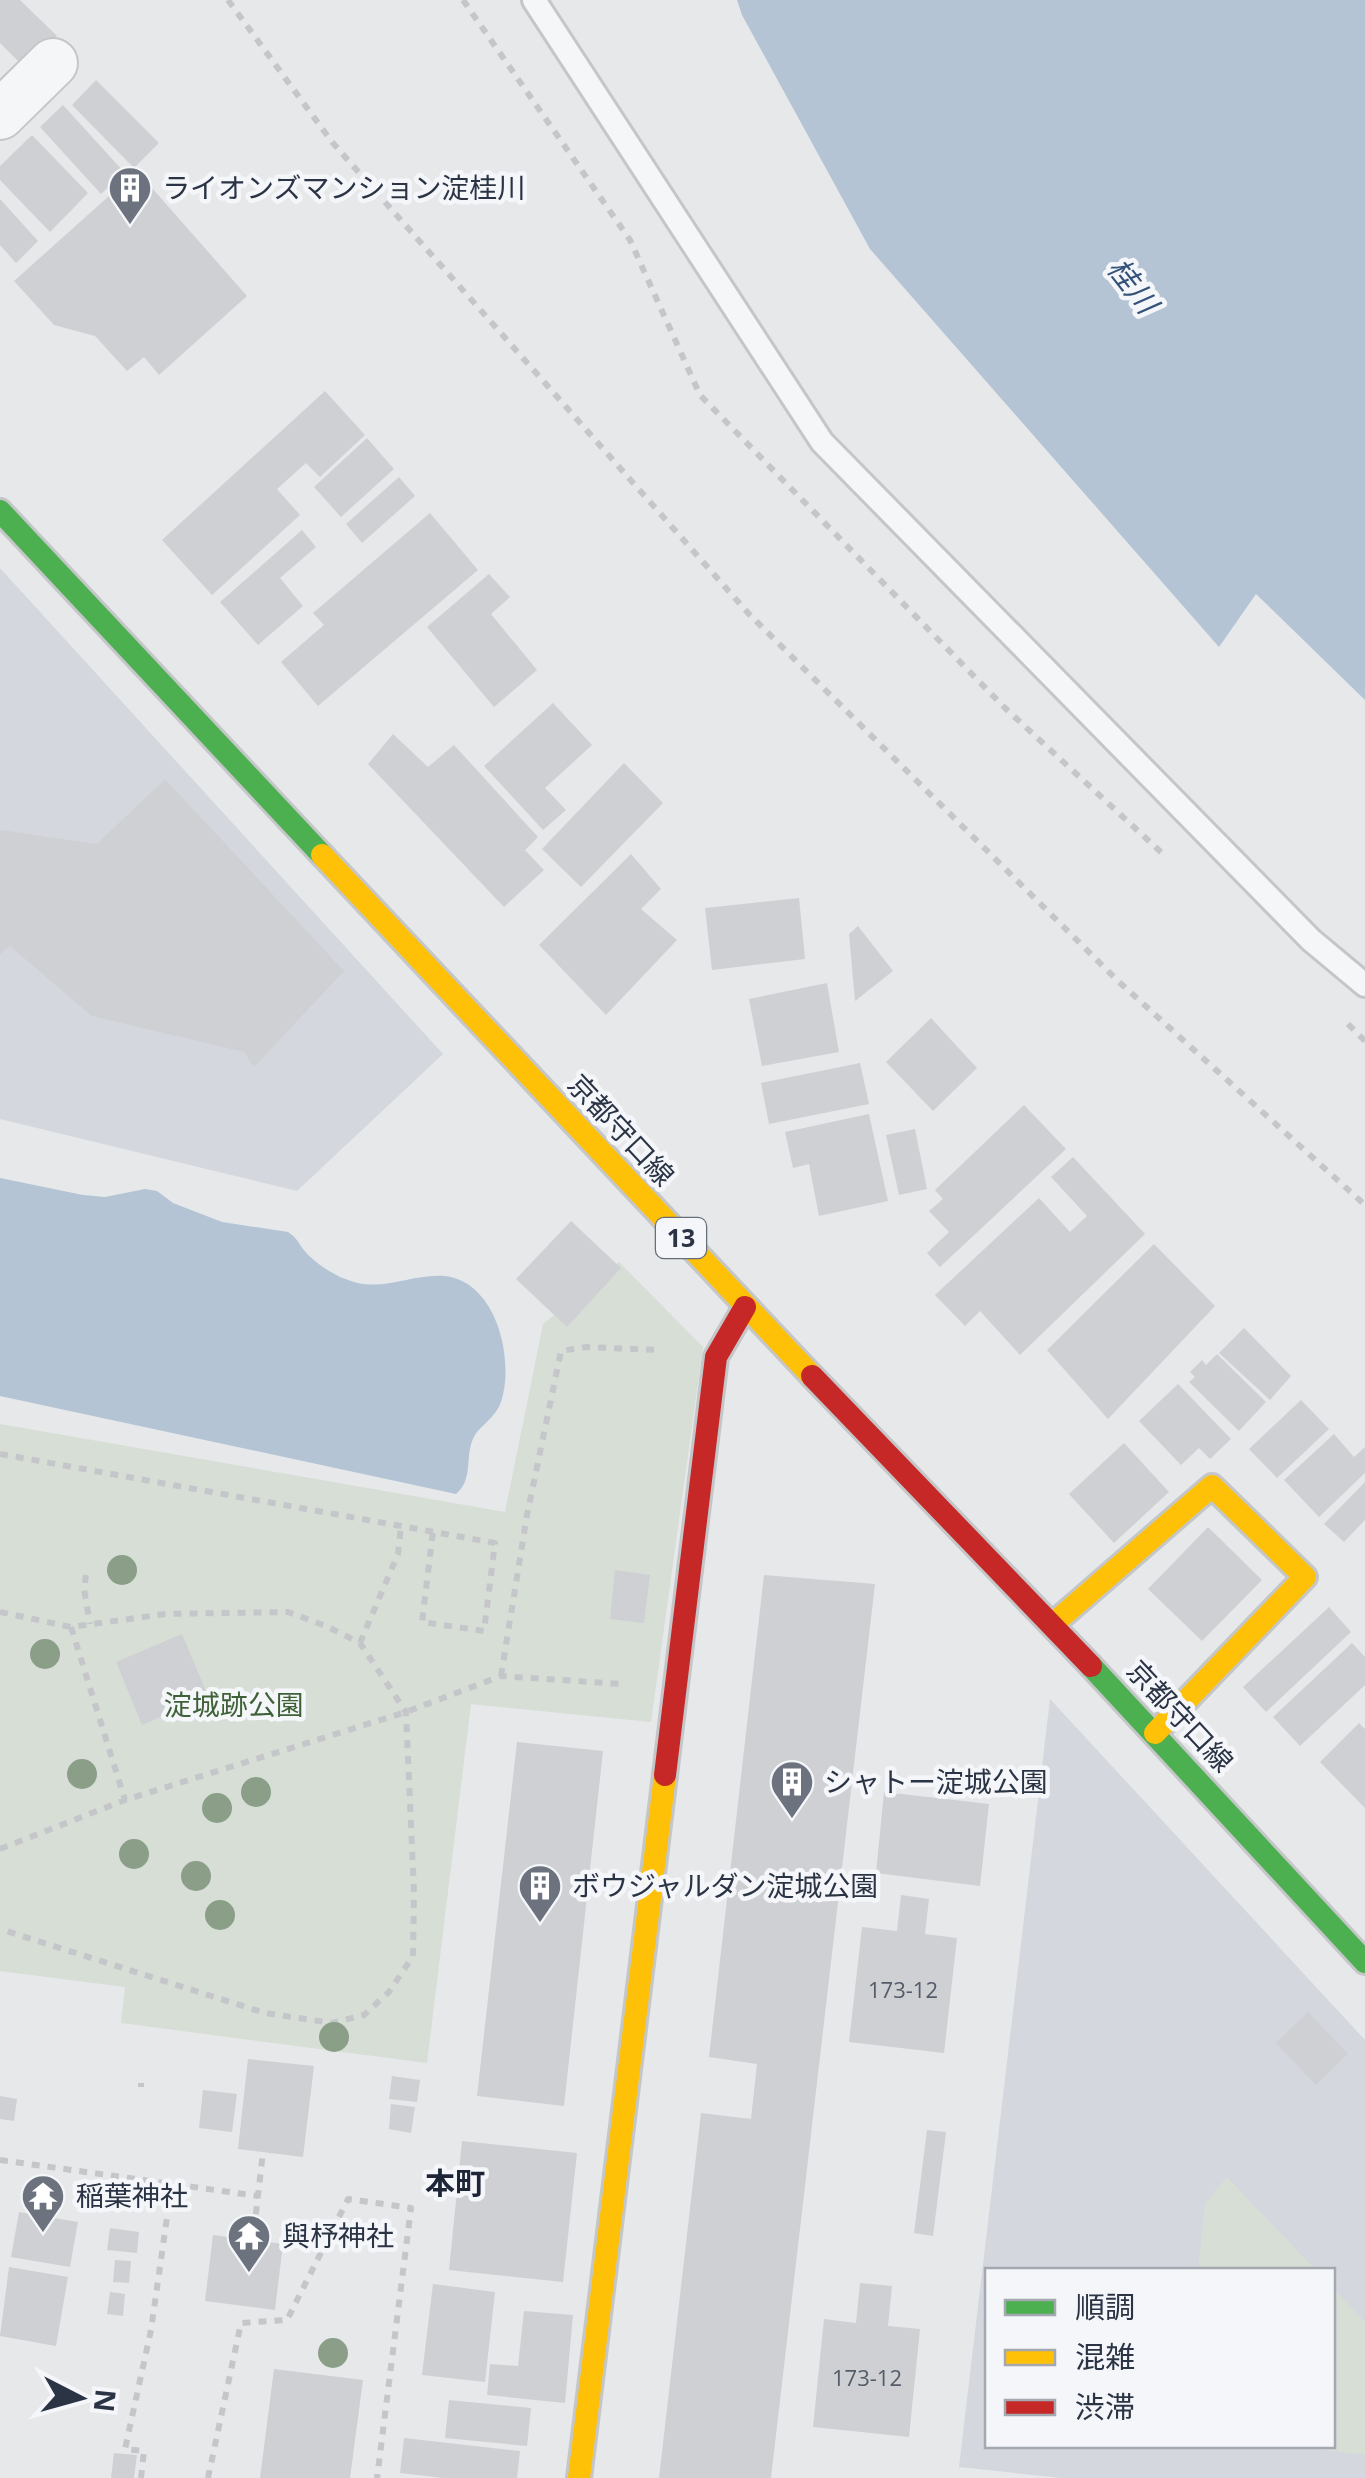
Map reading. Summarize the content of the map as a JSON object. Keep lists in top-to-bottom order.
{
  "streets": {
    "main road": ["京都守口線", "13"]
  },
  "districts": ["本町"],
  "water": ["桂川"],
  "parks": ["淀城跡公園"],
  "places": {
    "building": ["ライオンズマンション淀桂川", "シャトー淀城公園", "ボウジャルダン淀城公園"],
    "temple": ["稲葉神社", "與杼神社"]
  },
  "house_numbers": ["173-12", "173-12"],
  "legend": ["順調", "混雑", "渋滞"],
  "north": "right"
}
